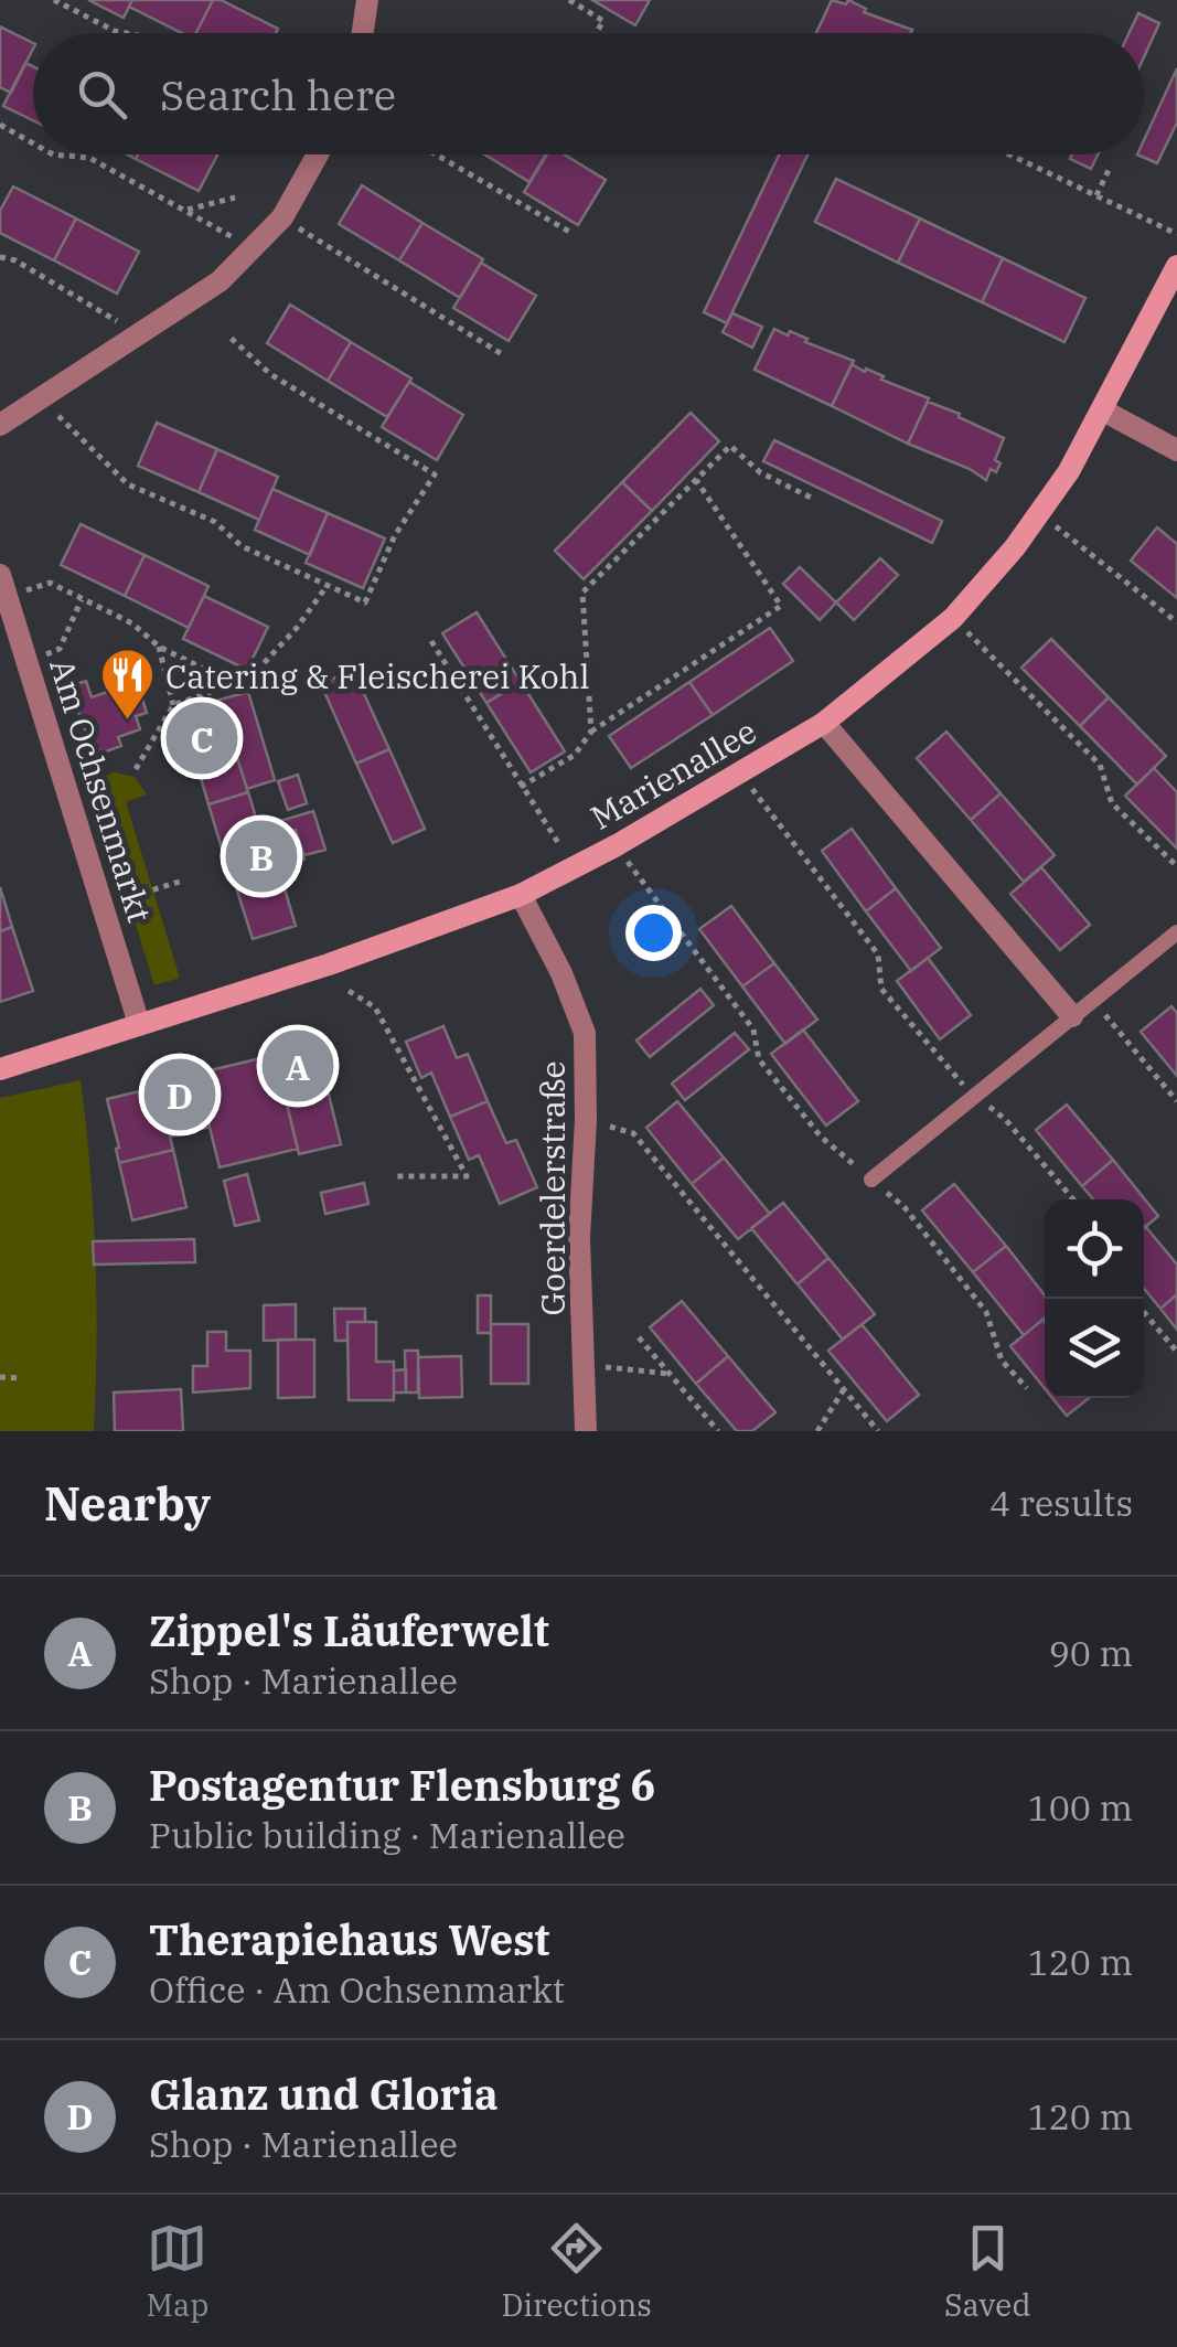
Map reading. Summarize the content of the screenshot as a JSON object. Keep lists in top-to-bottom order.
{
  "streets": {
    "main road": ["Marienallee"],
    "street": ["Am Ochsenmarkt", "Goerdelerstraße"]
  },
  "crossings": [
    ["Marienallee", "Am Ochsenmarkt"],
    ["Marienallee", "Goerdelerstraße"]
  ],
  "places": {
    "restaurant": ["Catering & Fleischerei Kohl"]
  },
  "page": {
    "search": "Search here",
    "pins": [
      "C",
      "B",
      "A",
      "D"
    ],
    "heading": ["Nearby", "4 results"],
    "list": [
      {
        "mark": "A",
        "name": "Zippel's Läuferwelt",
        "note": "Shop · Marienallee",
        "value": "90 m"
      },
      {
        "mark": "B",
        "name": "Postagentur Flensburg 6",
        "note": "Public building · Marienallee",
        "value": "100 m"
      },
      {
        "mark": "C",
        "name": "Therapiehaus West",
        "note": "Office · Am Ochsenmarkt",
        "value": "120 m"
      },
      {
        "mark": "D",
        "name": "Glanz und Gloria",
        "note": "Shop · Marienallee",
        "value": "120 m"
      }
    ],
    "nav": ["Map", "Directions", "Saved"]
  }
}
